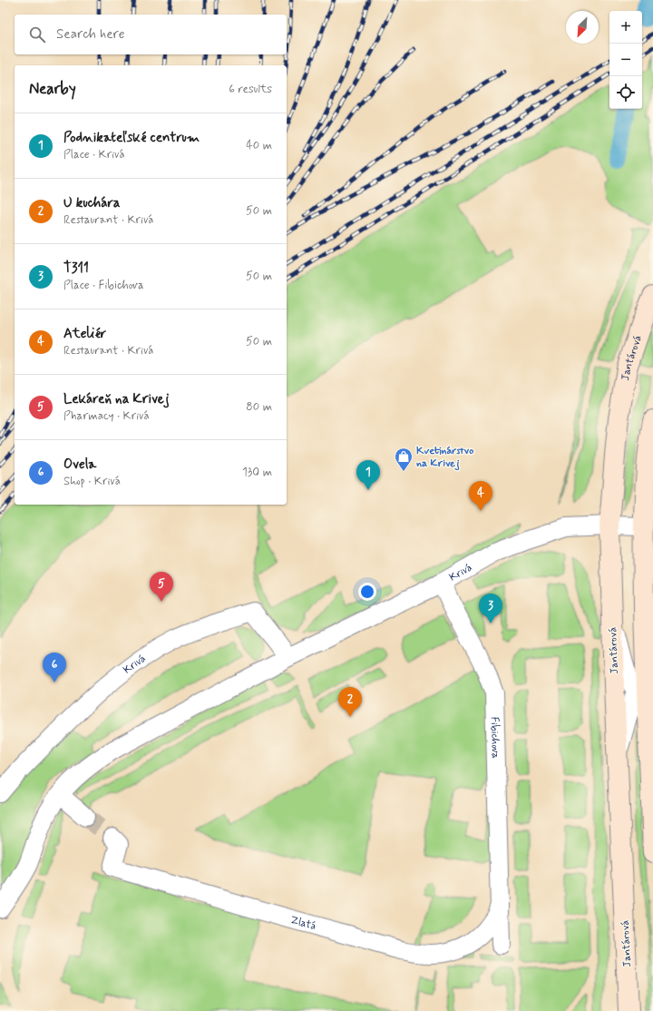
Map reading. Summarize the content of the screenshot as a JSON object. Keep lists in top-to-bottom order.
{
  "streets": {
    "street": [
      "Jantárová",
      "Krivá",
      "Fibichova",
      "Zlatá"
    ]
  },
  "crossings": [
    ["Jantárová", "Krivá"],
    ["Krivá", "Fibichova"],
    ["Fibichova", "Zlatá"]
  ],
  "places": {
    "shop": ["Kvetinárstvo na Krivej"]
  },
  "north": "bottom left",
  "page": {
    "map_buttons": ["+", "−"],
    "search": "Search here",
    "heading": ["Nearby", "6 results"],
    "list": [
      {
        "mark": "1",
        "name": "Podnikateľské centrum",
        "note": "Place · Krivá",
        "value": "40 m"
      },
      {
        "mark": "2",
        "name": "U kuchára",
        "note": "Restaurant · Krivá",
        "value": "50 m"
      },
      {
        "mark": "3",
        "name": "T311",
        "note": "Place · Fibichova",
        "value": "50 m"
      },
      {
        "mark": "4",
        "name": "Ateliér",
        "note": "Restaurant · Krivá",
        "value": "50 m"
      },
      {
        "mark": "5",
        "name": "Lekáreň na Krivej",
        "note": "Pharmacy · Krivá",
        "value": "80 m"
      },
      {
        "mark": "6",
        "name": "Ovela",
        "note": "Shop · Krivá",
        "value": "130 m"
      }
    ],
    "pins": [
      "1",
      "4",
      "5",
      "3",
      "6",
      "2"
    ]
  }
}
